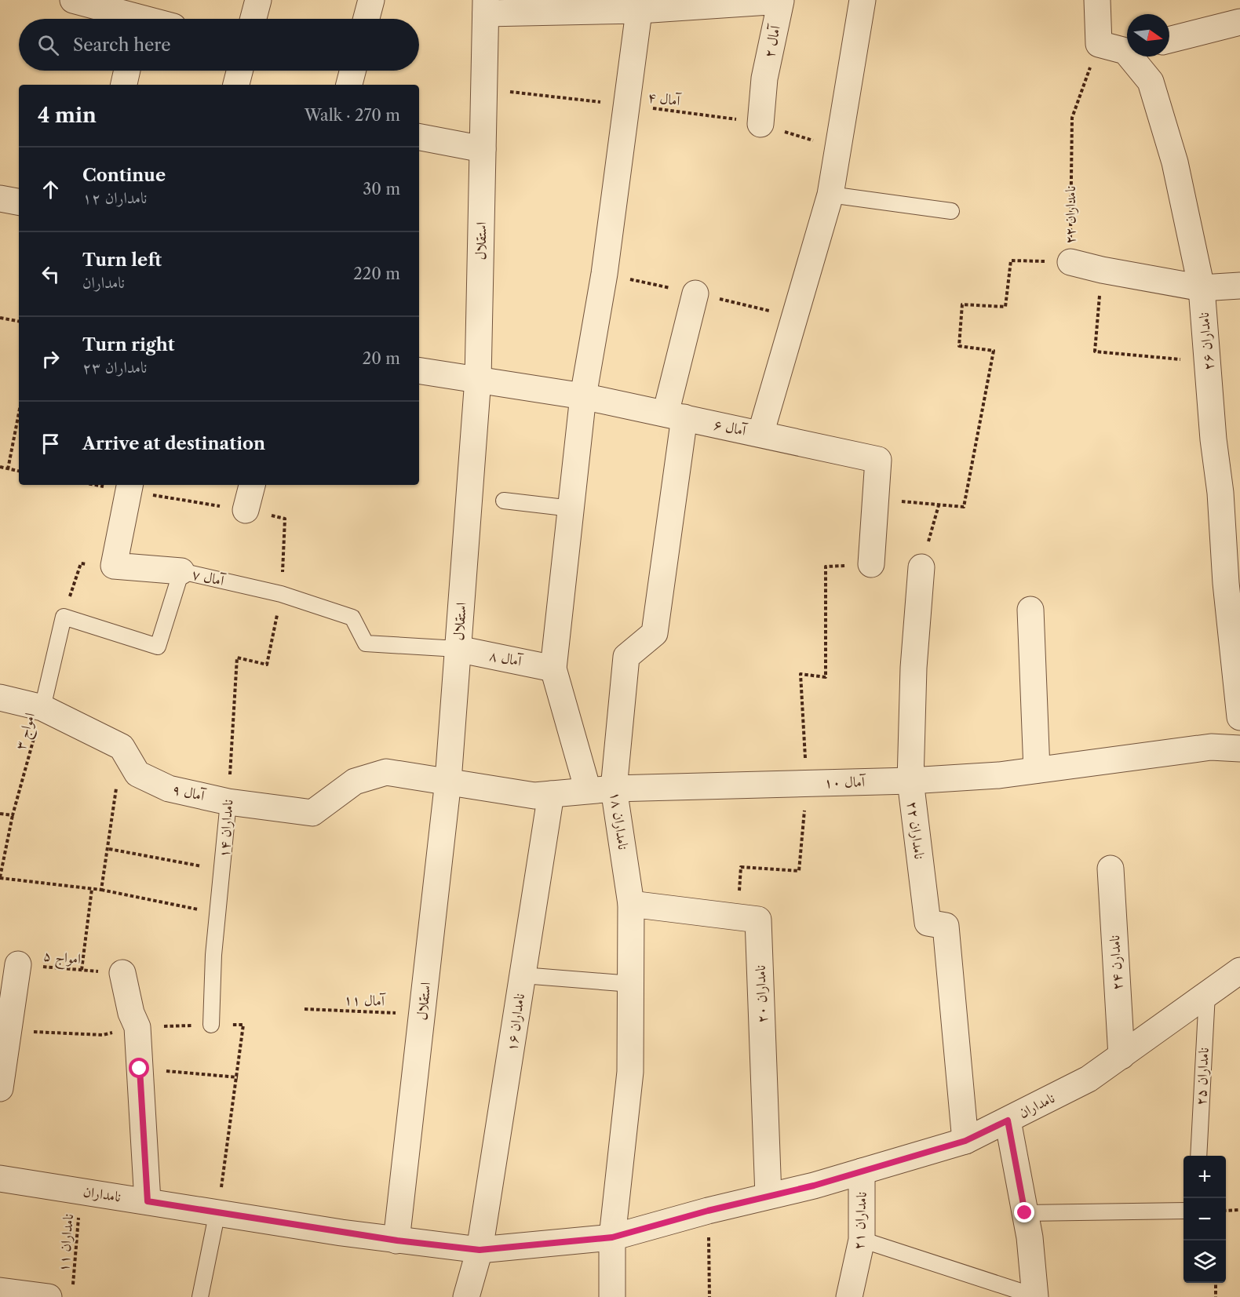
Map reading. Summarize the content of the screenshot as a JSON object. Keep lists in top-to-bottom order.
{
  "streets": {
    "street": [
      "آمال ۲",
      "نامداران ۲۲",
      "استقلال",
      "نامداران ۲۶",
      "آمال ۶",
      "آمال ۸",
      "آمال ۱۰",
      "آمال ۹",
      "نامداران ۱۸",
      "نامدارن ۲۴",
      "نامداران ۲۰",
      "نامداران ۱۶",
      "نامداران",
      "نامداران ۲۱"
    ],
    "lane": ["آمال ۷", "نامداران ۱۴", "نامداران ۲۵"],
    "path": [
      "آمال ۴",
      "امواج ۳",
      "امواج ۵",
      "آمال ۱۱",
      "نامداران ۱۱"
    ]
  },
  "crossings": [
    ["آمال ۲", "آمال ۴"],
    ["آمال ۲", "استقلال"],
    ["آمال ۴", "استقلال"],
    ["نامداران ۲۲", "نامداران ۲۶"],
    ["نامداران ۲۲", "آمال ۶"],
    ["نامداران ۲۲", "آمال ۱۰"],
    ["نامداران ۲۲", "نامداران"],
    ["استقلال", "آمال ۶"],
    ["استقلال", "آمال ۷"],
    ["استقلال", "آمال ۸"],
    ["استقلال", "آمال ۱۰"],
    ["استقلال", "آمال ۹"],
    ["استقلال", "آمال ۱۱"],
    ["استقلال", "نامداران"],
    ["آمال ۶", "نامداران ۱۸"],
    ["آمال ۷", "آمال ۸"],
    ["آمال ۷", "نامداران ۱۴"],
    ["آمال ۱۰", "آمال ۹"],
    ["آمال ۱۰", "نامداران ۱۸"],
    ["آمال ۱۰", "نامداران ۱۶"],
    ["آمال ۹", "نامداران ۱۴"],
    ["نامداران ۱۸", "نامداران ۲۰"],
    ["نامداران ۱۸", "نامداران"],
    ["نامدارن ۲۴", "نامداران"],
    ["نامداران ۲۰", "نامداران"],
    ["نامداران ۱۶", "نامداران"],
    ["نامداران ۲۵", "نامداران"],
    ["نامداران", "نامداران ۲۱"],
    ["نامداران", "نامداران ۱۱"]
  ],
  "north": "right",
  "page": {
    "search": "Search here",
    "heading": ["4 min", "Walk · 270 m"],
    "list": [
      ["Continue", "نامداران ۱۲", "30 m"],
      ["Turn left", "نامداران", "220 m"],
      ["Turn right", "نامداران ۲۳", "20 m"],
      "Arrive at destination"
    ],
    "map_buttons": ["+", "−"]
  }
}
